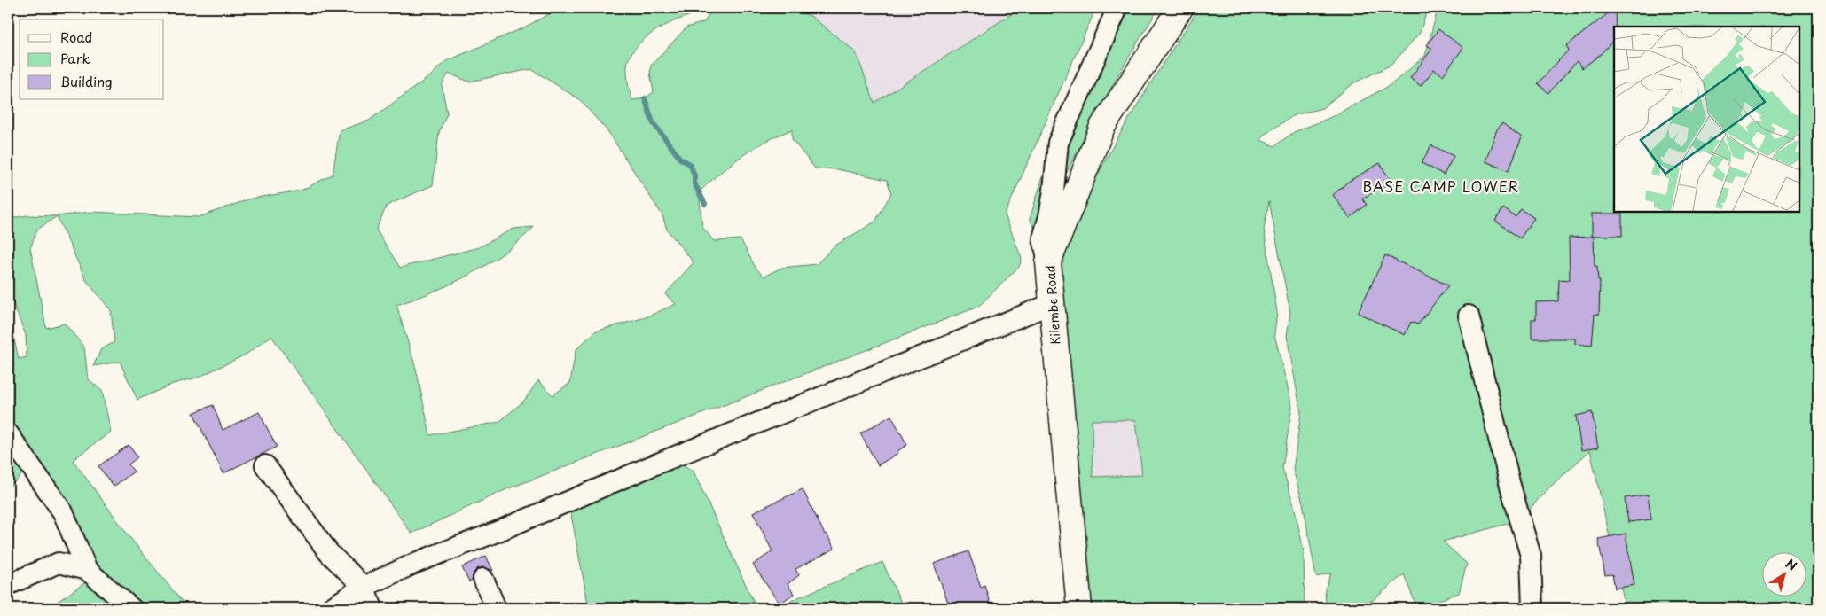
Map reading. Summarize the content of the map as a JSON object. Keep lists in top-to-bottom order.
{
  "streets": {
    "main road": ["Kilembe Road"]
  },
  "districts": ["BASE CAMP LOWER"],
  "legend": ["Road", "Park", "Building"],
  "north": "top right"
}
